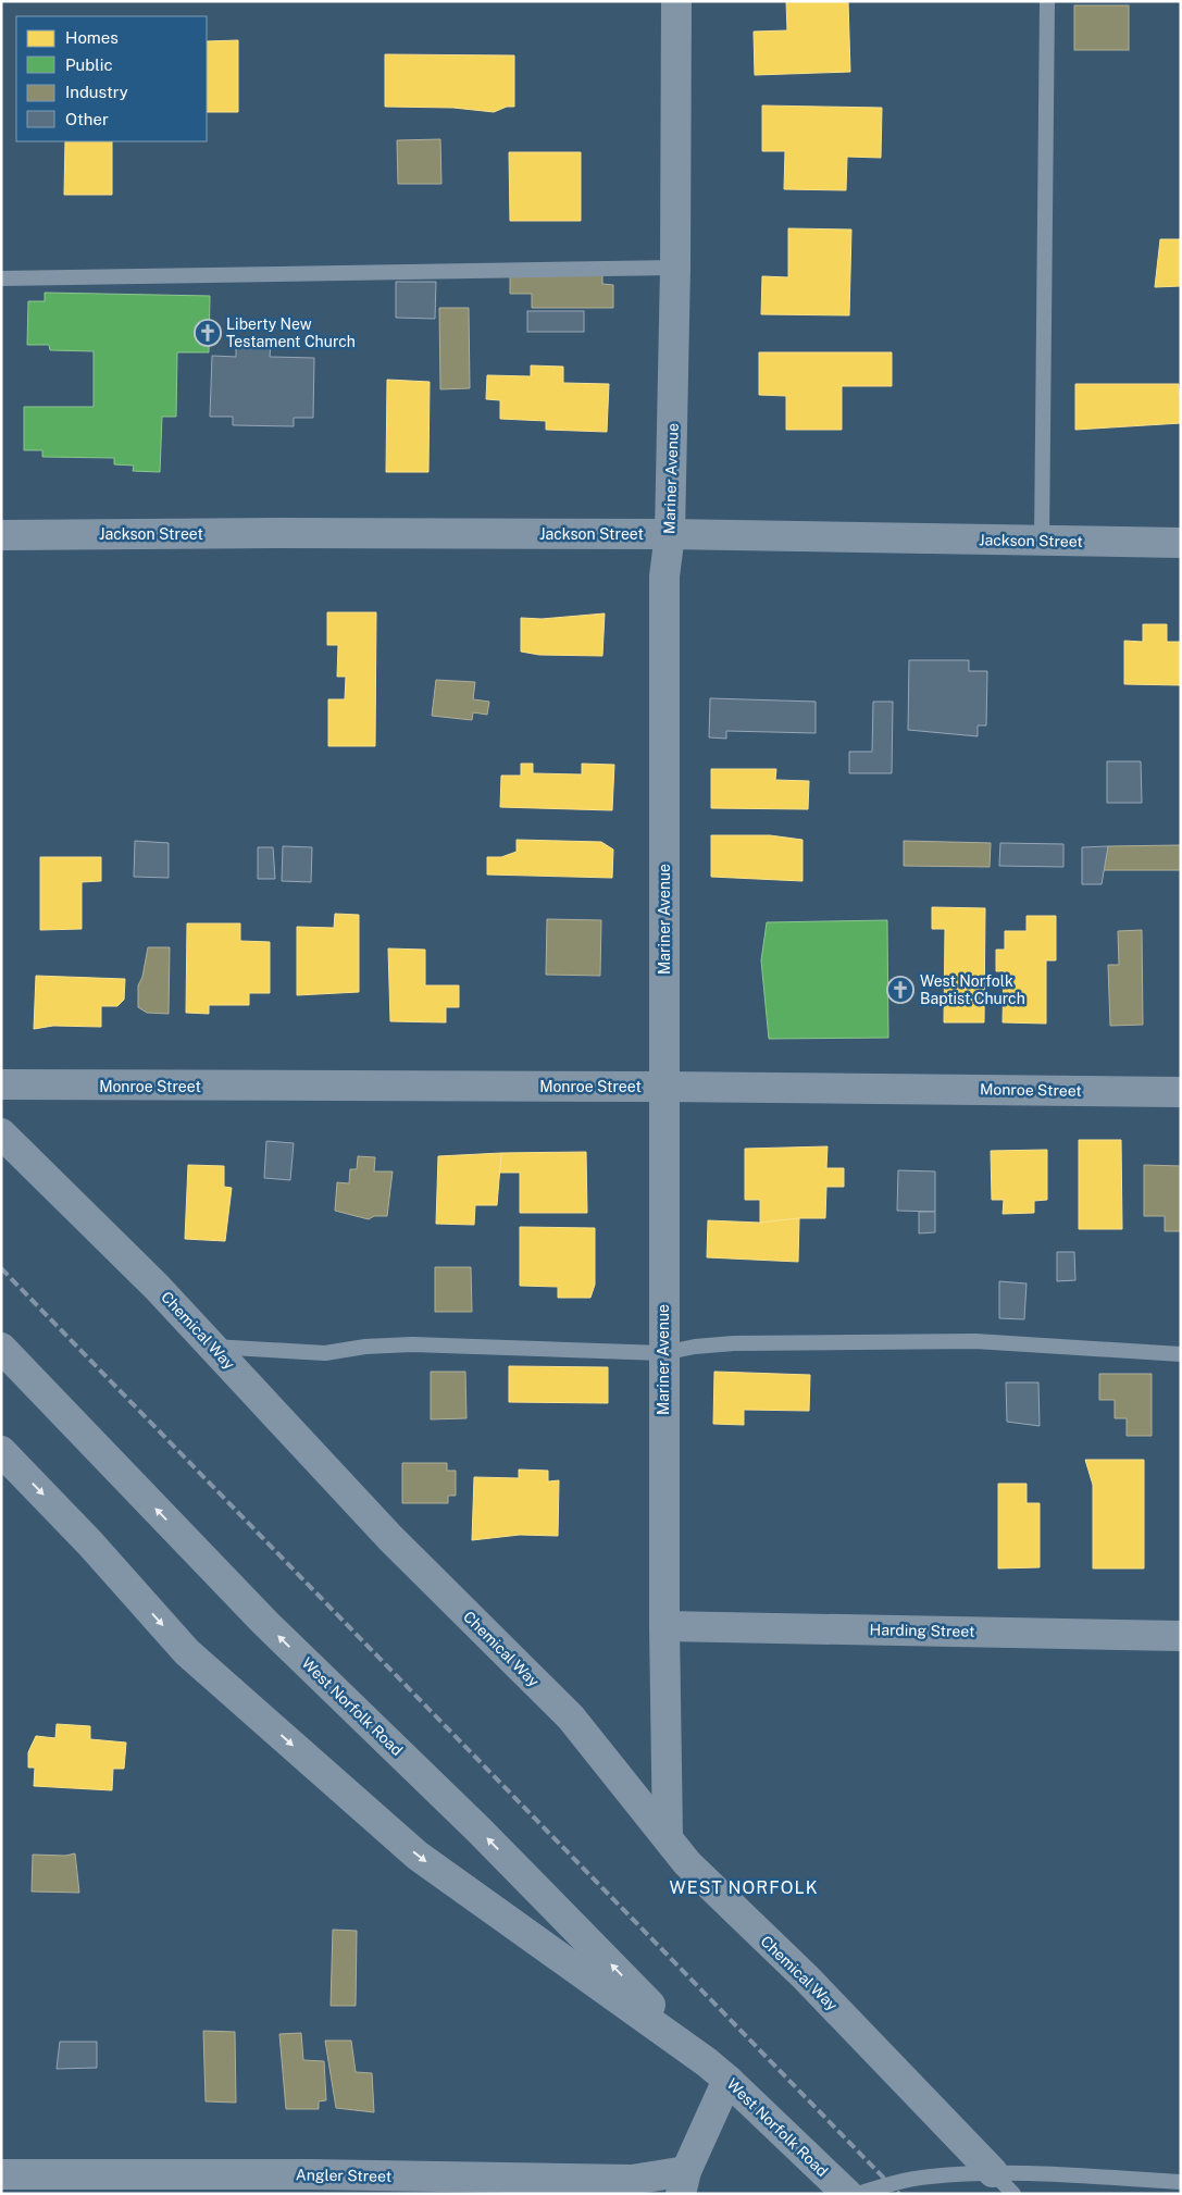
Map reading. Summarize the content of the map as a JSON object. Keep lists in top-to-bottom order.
{
  "streets": {
    "street": [
      "Mariner Avenue",
      "Jackson Street",
      "Monroe Street",
      "Chemical Way",
      "Harding Street",
      "West Norfolk Road",
      "Angler Street"
    ]
  },
  "crossings": [
    ["Mariner Avenue", "Jackson Street"],
    ["Mariner Avenue", "Monroe Street"],
    ["Mariner Avenue", "Chemical Way"],
    ["Mariner Avenue", "Harding Street"]
  ],
  "districts": ["WEST NORFOLK"],
  "places": {
    "church": ["Liberty New Testament Church", "West Norfolk Baptist Church"]
  },
  "legend": [
    "Homes",
    "Public",
    "Industry",
    "Other"
  ]
}
